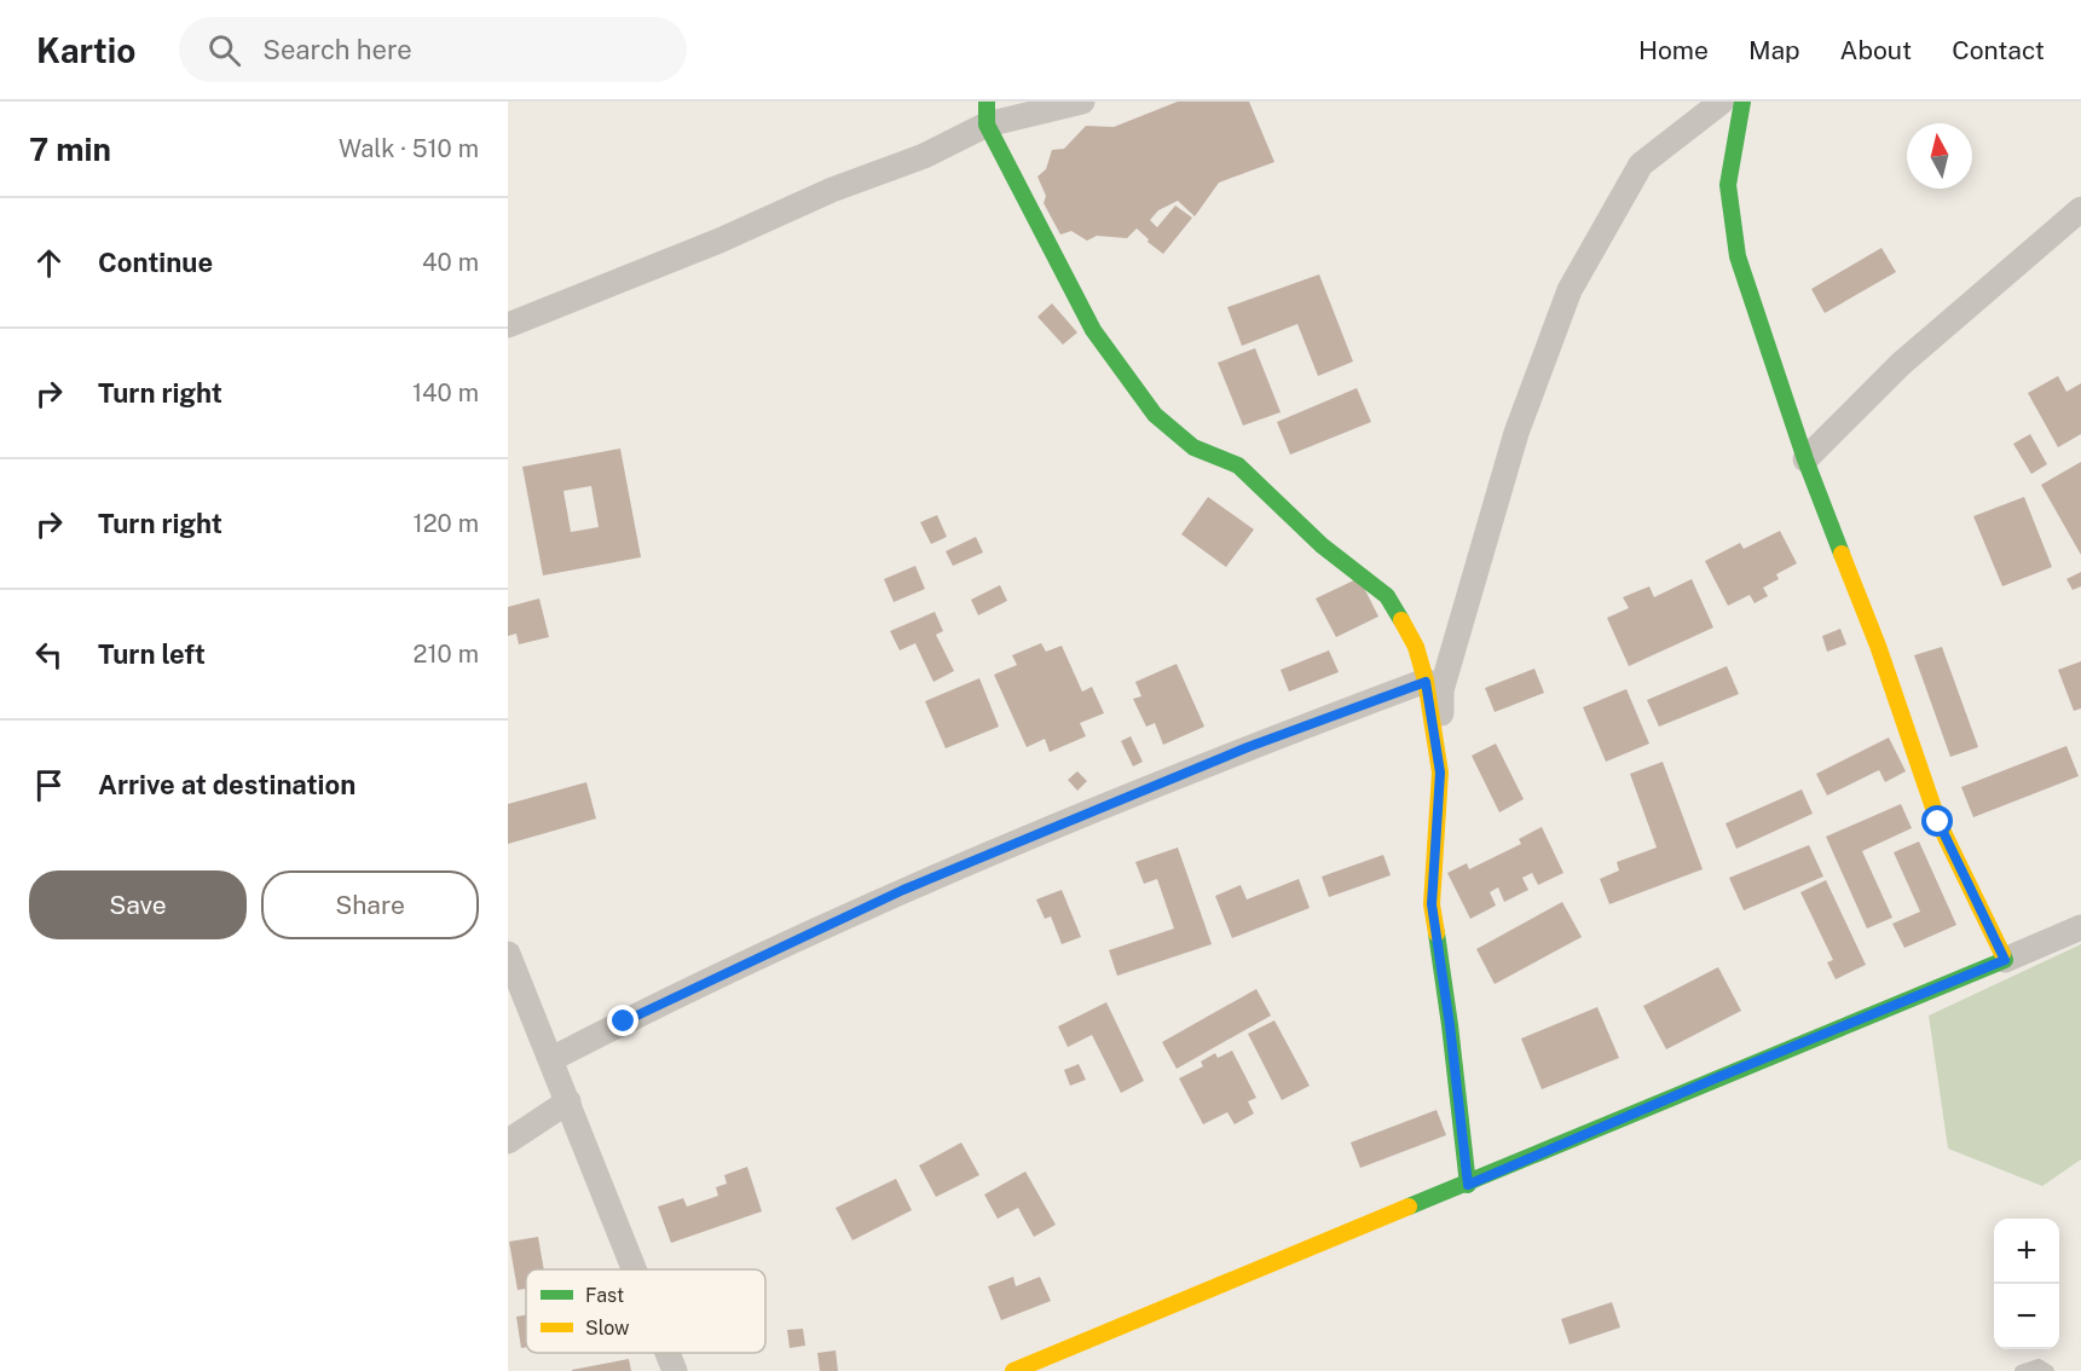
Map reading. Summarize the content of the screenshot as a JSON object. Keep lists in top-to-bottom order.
{
  "legend": ["Fast", "Slow"],
  "north": "top",
  "page": {
    "header": "Kartio",
    "search": "Search here",
    "nav": [
      "Home",
      "Map",
      "About",
      "Contact"
    ],
    "heading": ["7 min", "Walk · 510 m"],
    "list": [
      ["Continue", "40 m"],
      ["Turn right", "140 m"],
      ["Turn right", "120 m"],
      ["Turn left", "210 m"],
      "Arrive at destination"
    ],
    "buttons": ["Save", "Share"],
    "map_buttons": ["+", "−"]
  }
}
